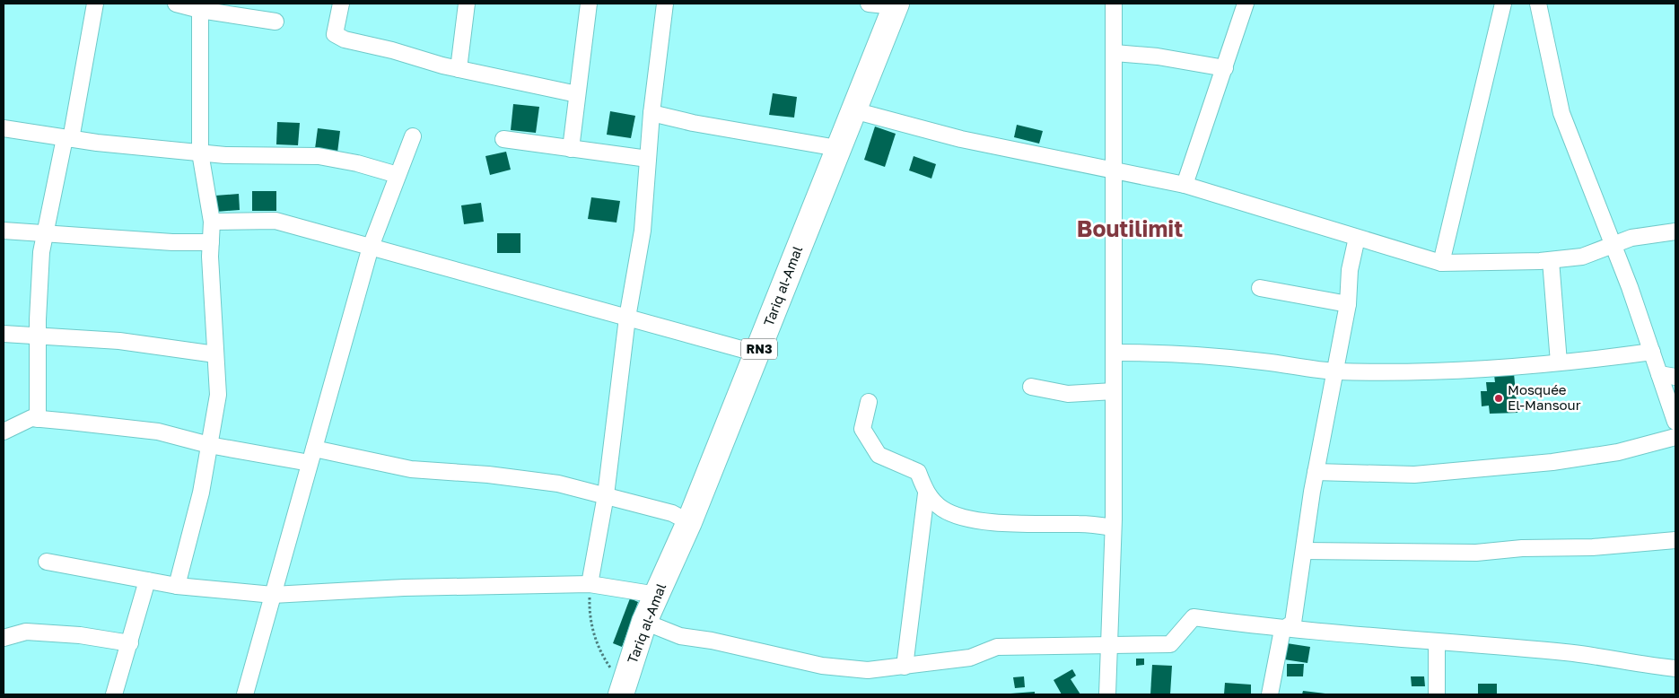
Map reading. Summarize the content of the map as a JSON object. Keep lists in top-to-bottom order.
{
  "streets": {
    "highway": ["Tariq al-Amal", "RN3"]
  },
  "districts": ["Boutilimit"],
  "places": ["Mosquée El-Mansour"]
}
